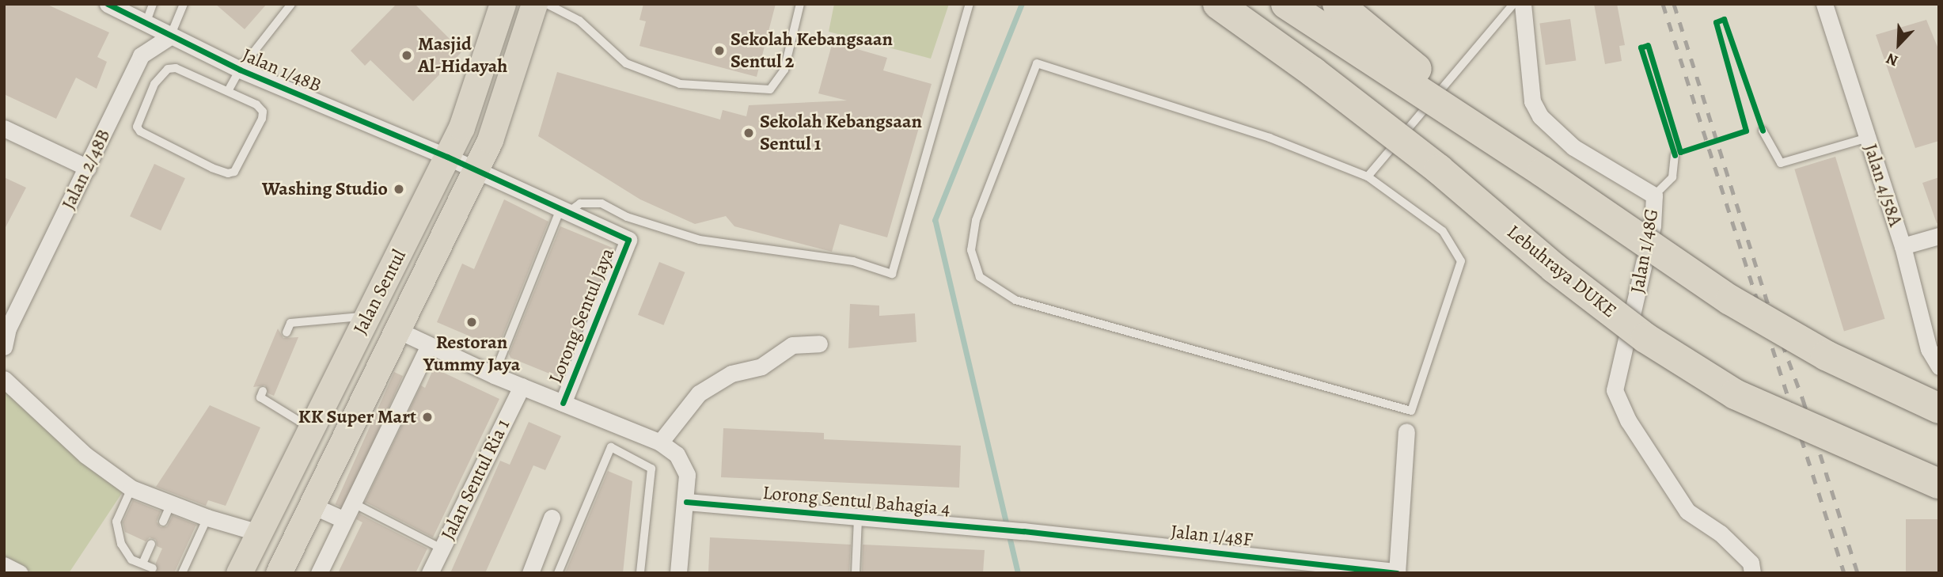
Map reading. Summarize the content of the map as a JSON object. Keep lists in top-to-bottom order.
{
  "streets": {
    "highway": ["Lebuhraya DUKE"],
    "main road": ["Jalan Sentul"],
    "street": [
      "Jalan 1/48B",
      "Jalan 2/48B",
      "Jalan 4/58A",
      "Jalan 1/48G",
      "Lorong Sentul Jaya",
      "Jalan Sentul Ria 1",
      "Lorong Sentul Bahagia 4",
      "Jalan 1/48F"
    ]
  },
  "crossings": [
    ["Jalan 1/48B", "Jalan 2/48B"],
    ["Jalan 1/48B", "Jalan Sentul"],
    ["Jalan 1/48B", "Lorong Sentul Jaya"],
    ["Lorong Sentul Bahagia 4", "Jalan 1/48F"]
  ],
  "places": [
    "Sekolah Kebangsaan Sentul 2",
    "Masjid Al-Hidayah",
    "Sekolah Kebangsaan Sentul 1",
    "Washing Studio",
    "Restoran Yummy Jaya",
    "KK Super Mart"
  ],
  "north": "bottom left"
}
